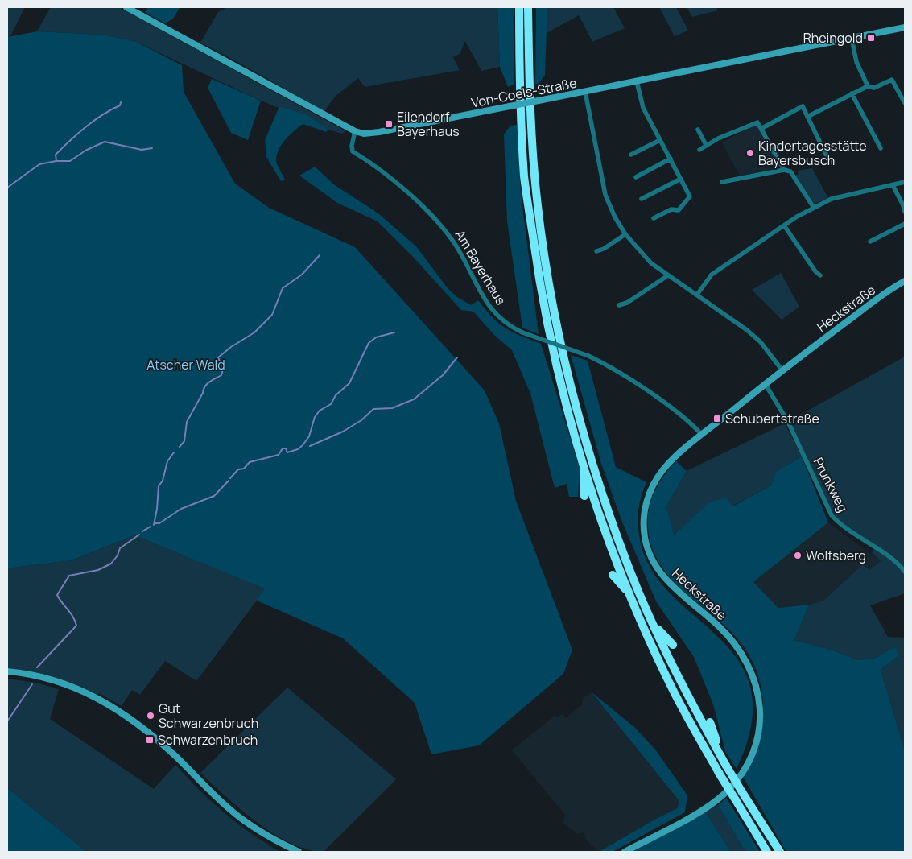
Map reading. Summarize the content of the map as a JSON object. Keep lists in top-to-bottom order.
{
  "streets": {
    "main road": ["Von-Coels-Straße", "Heckstraße"],
    "street": ["Am Bayerhaus", "Prunkweg"]
  },
  "crossings": [
    ["Von-Coels-Straße", "Am Bayerhaus"],
    ["Am Bayerhaus", "Heckstraße"],
    ["Heckstraße", "Prunkweg"]
  ],
  "parks": ["Atscher Wald"],
  "places": {
    "transit": [
      "Rheingold",
      "Eilendorf Bayerhaus",
      "Schubertstraße",
      "Schwarzenbruch"
    ],
    "other": ["Kindertagesstätte Bayersbusch", "Wolfsberg", "Gut Schwarzenbruch"]
  }
}
